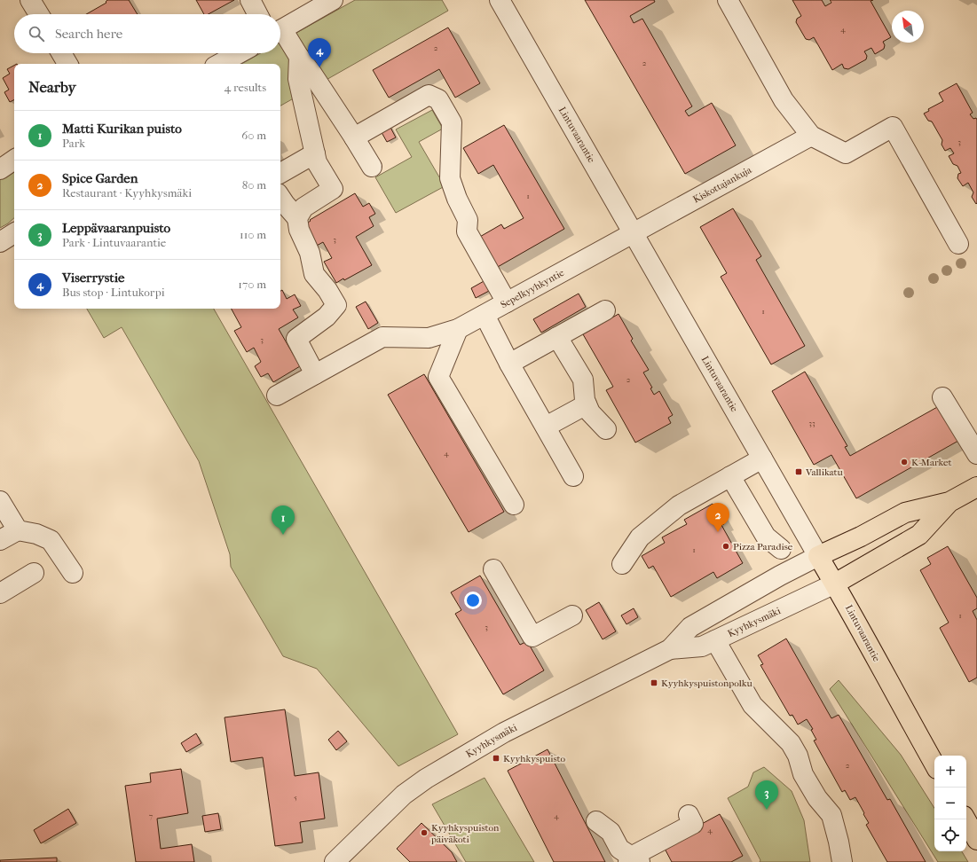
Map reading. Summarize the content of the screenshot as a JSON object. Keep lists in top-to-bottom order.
{
  "streets": {
    "main road": ["Lintuvaarantie"],
    "street": ["Kiskottajankuja", "Sepelkyyhkyntie", "Kyyhkysmäki"]
  },
  "crossings": [
    ["Lintuvaarantie", "Kiskottajankuja"],
    ["Lintuvaarantie", "Sepelkyyhkyntie"],
    ["Lintuvaarantie", "Kyyhkysmäki"],
    ["Kiskottajankuja", "Sepelkyyhkyntie"]
  ],
  "places": {
    "other": ["K-Market", "Pizza Paradise", "Kyyhkyspuiston päiväkoti"],
    "transit": ["Vallikatu", "Kyyhkyspuistonpolku", "Kyyhkyspuisto"]
  },
  "house_numbers": [
    "4",
    "2",
    "2",
    "3",
    "1",
    "3",
    "1",
    "3",
    "2",
    "33",
    "4",
    "1",
    "1",
    "3",
    "2",
    "5",
    "7",
    "4",
    "4"
  ],
  "north": "top left",
  "page": {
    "search": "Search here",
    "pins": [
      "4",
      "2",
      "1",
      "3"
    ],
    "heading": ["Nearby", "4 results"],
    "list": [
      {
        "mark": "1",
        "name": "Matti Kurikan puisto",
        "note": "Park",
        "value": "60 m"
      },
      {
        "mark": "2",
        "name": "Spice Garden",
        "note": "Restaurant · Kyyhkysmäki",
        "value": "80 m"
      },
      {
        "mark": "3",
        "name": "Leppävaaranpuisto",
        "note": "Park · Lintuvaarantie",
        "value": "110 m"
      },
      {
        "mark": "4",
        "name": "Viserrystie",
        "note": "Bus stop · Lintukorpi",
        "value": "170 m"
      }
    ],
    "map_buttons": ["+", "−"]
  }
}
